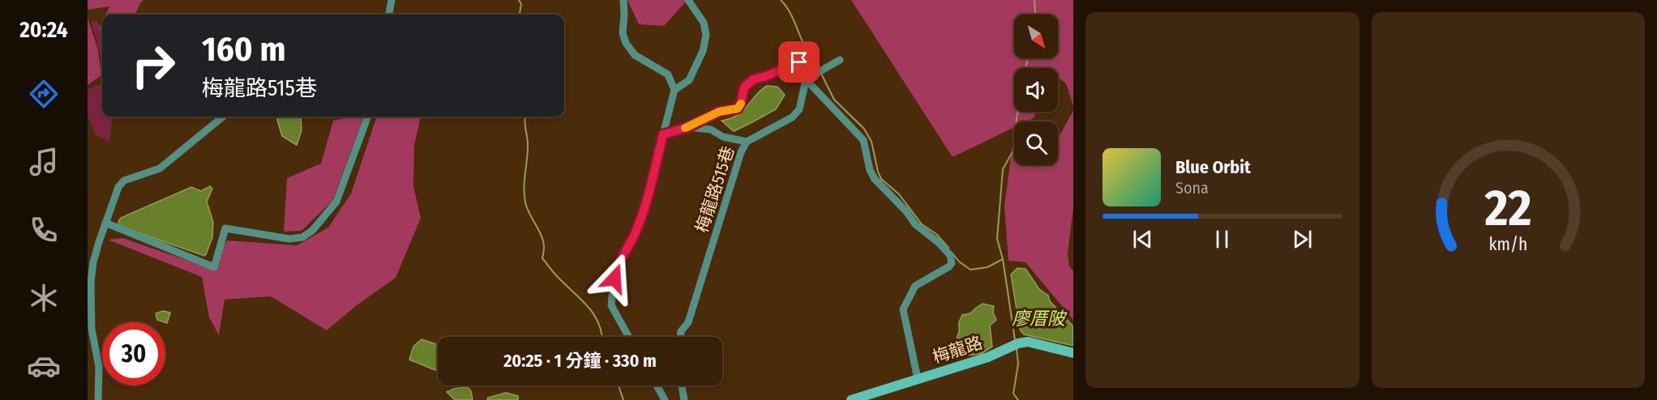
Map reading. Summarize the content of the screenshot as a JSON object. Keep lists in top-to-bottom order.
{
  "streets": {
    "street": ["梅龍路515巷", "梅龍路"]
  },
  "water": ["廖厝陂"],
  "north": "bottom right",
  "page": {
    "tabs": "20:24",
    "turn": ["160 m", "梅龍路515巷"],
    "song": ["Blue Orbit", "Sona"],
    "limit": "30",
    "trip": "20:25 · 1 分鐘 · 330 m",
    "gauge": ["22", "km/h"]
  }
}
